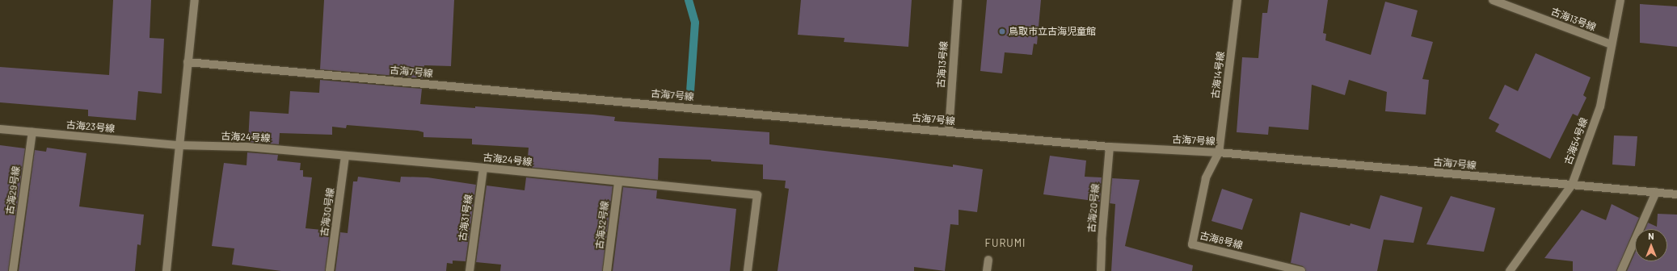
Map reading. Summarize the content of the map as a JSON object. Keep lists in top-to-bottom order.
{
  "streets": {
    "street": [
      "古海13号線",
      "古海7号線",
      "古海14号線",
      "古海23号線",
      "古海24号線",
      "古海54号線",
      "古海29号線",
      "古海20号線",
      "古海30号線",
      "古海31号線",
      "古海32号線",
      "古海8号線"
    ]
  },
  "crossings": [
    ["古海13号線", "古海7号線"],
    ["古海13号線", "古海54号線"],
    ["古海7号線", "古海14号線"],
    ["古海7号線", "古海54号線"],
    ["古海7号線", "古海20号線"],
    ["古海7号線", "古海8号線"],
    ["古海14号線", "古海8号線"],
    ["古海23号線", "古海24号線"],
    ["古海23号線", "古海29号線"],
    ["古海24号線", "古海30号線"],
    ["古海24号線", "古海31号線"],
    ["古海24号線", "古海32号線"]
  ],
  "districts": ["FURUMI"],
  "places": ["鳥取市立古海児童館"],
  "north": "top"
}
